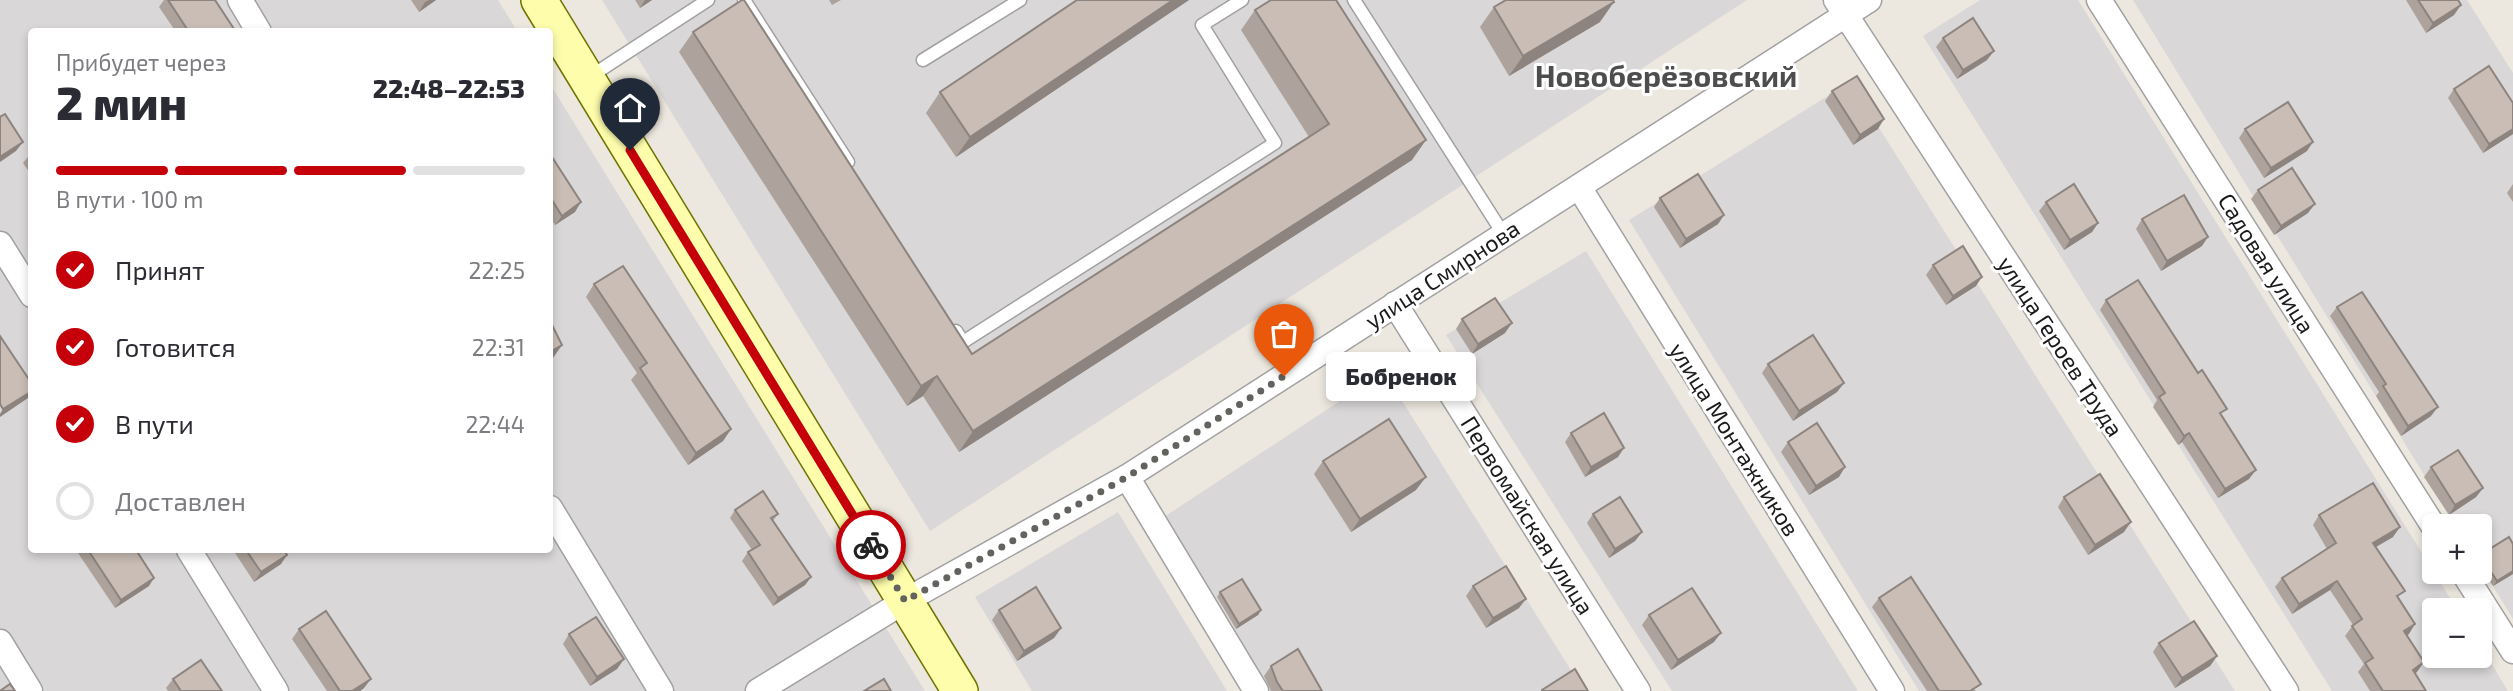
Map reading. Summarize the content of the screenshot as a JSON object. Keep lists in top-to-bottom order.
{
  "streets": {
    "street": [
      "Садовая улица",
      "улица Смирнова",
      "улица Героев Труда",
      "улица Монтажников",
      "Первомайская улица"
    ]
  },
  "crossings": [
    ["улица Смирнова", "улица Героев Труда"],
    ["улица Смирнова", "улица Монтажников"],
    ["улица Смирнова", "Первомайская улица"]
  ],
  "districts": ["Новоберёзовский"],
  "places": ["Бобренок"],
  "page": {
    "heading": ["2 мин", "Прибудет через", "22:48–22:53"],
    "bar": "В пути · 100 m",
    "list": [
      ["Принят", "22:25"],
      ["Готовится", "22:31"],
      ["В пути", "22:44"],
      "Доставлен"
    ],
    "bubble": "Бобренок",
    "map_buttons": ["+", "−"]
  }
}
